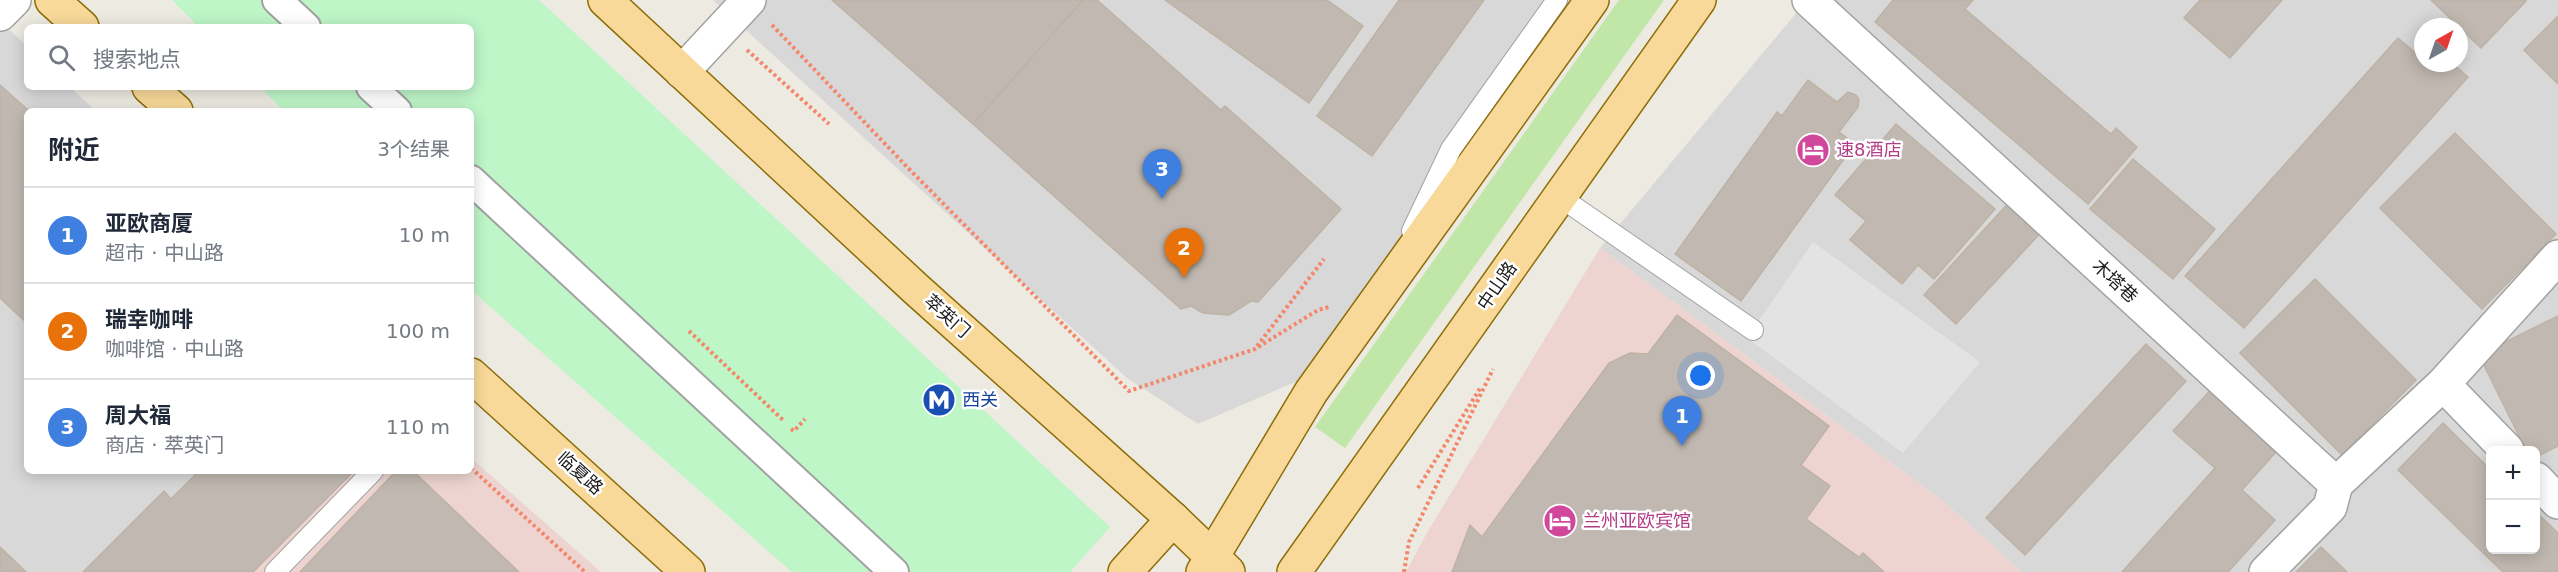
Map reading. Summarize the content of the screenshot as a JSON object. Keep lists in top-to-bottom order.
{
  "streets": {
    "main road": ["中山路", "萃英门", "临夏路"],
    "street": ["木塔巷"]
  },
  "places": {
    "hotel": ["速8酒店", "兰州亚欧宾馆"],
    "metro station": ["西关"]
  },
  "north": "top right",
  "page": {
    "search": "搜索地点",
    "heading": ["附近", "3个结果"],
    "pins": ["3", "2", "1"],
    "list": [
      {
        "mark": "1",
        "name": "亚欧商厦",
        "note": "超市 · 中山路",
        "value": "10 m"
      },
      {
        "mark": "2",
        "name": "瑞幸咖啡",
        "note": "咖啡馆 · 中山路",
        "value": "100 m"
      },
      {
        "mark": "3",
        "name": "周大福",
        "note": "商店 · 萃英门",
        "value": "110 m"
      }
    ],
    "map_buttons": ["+", "−"]
  }
}
